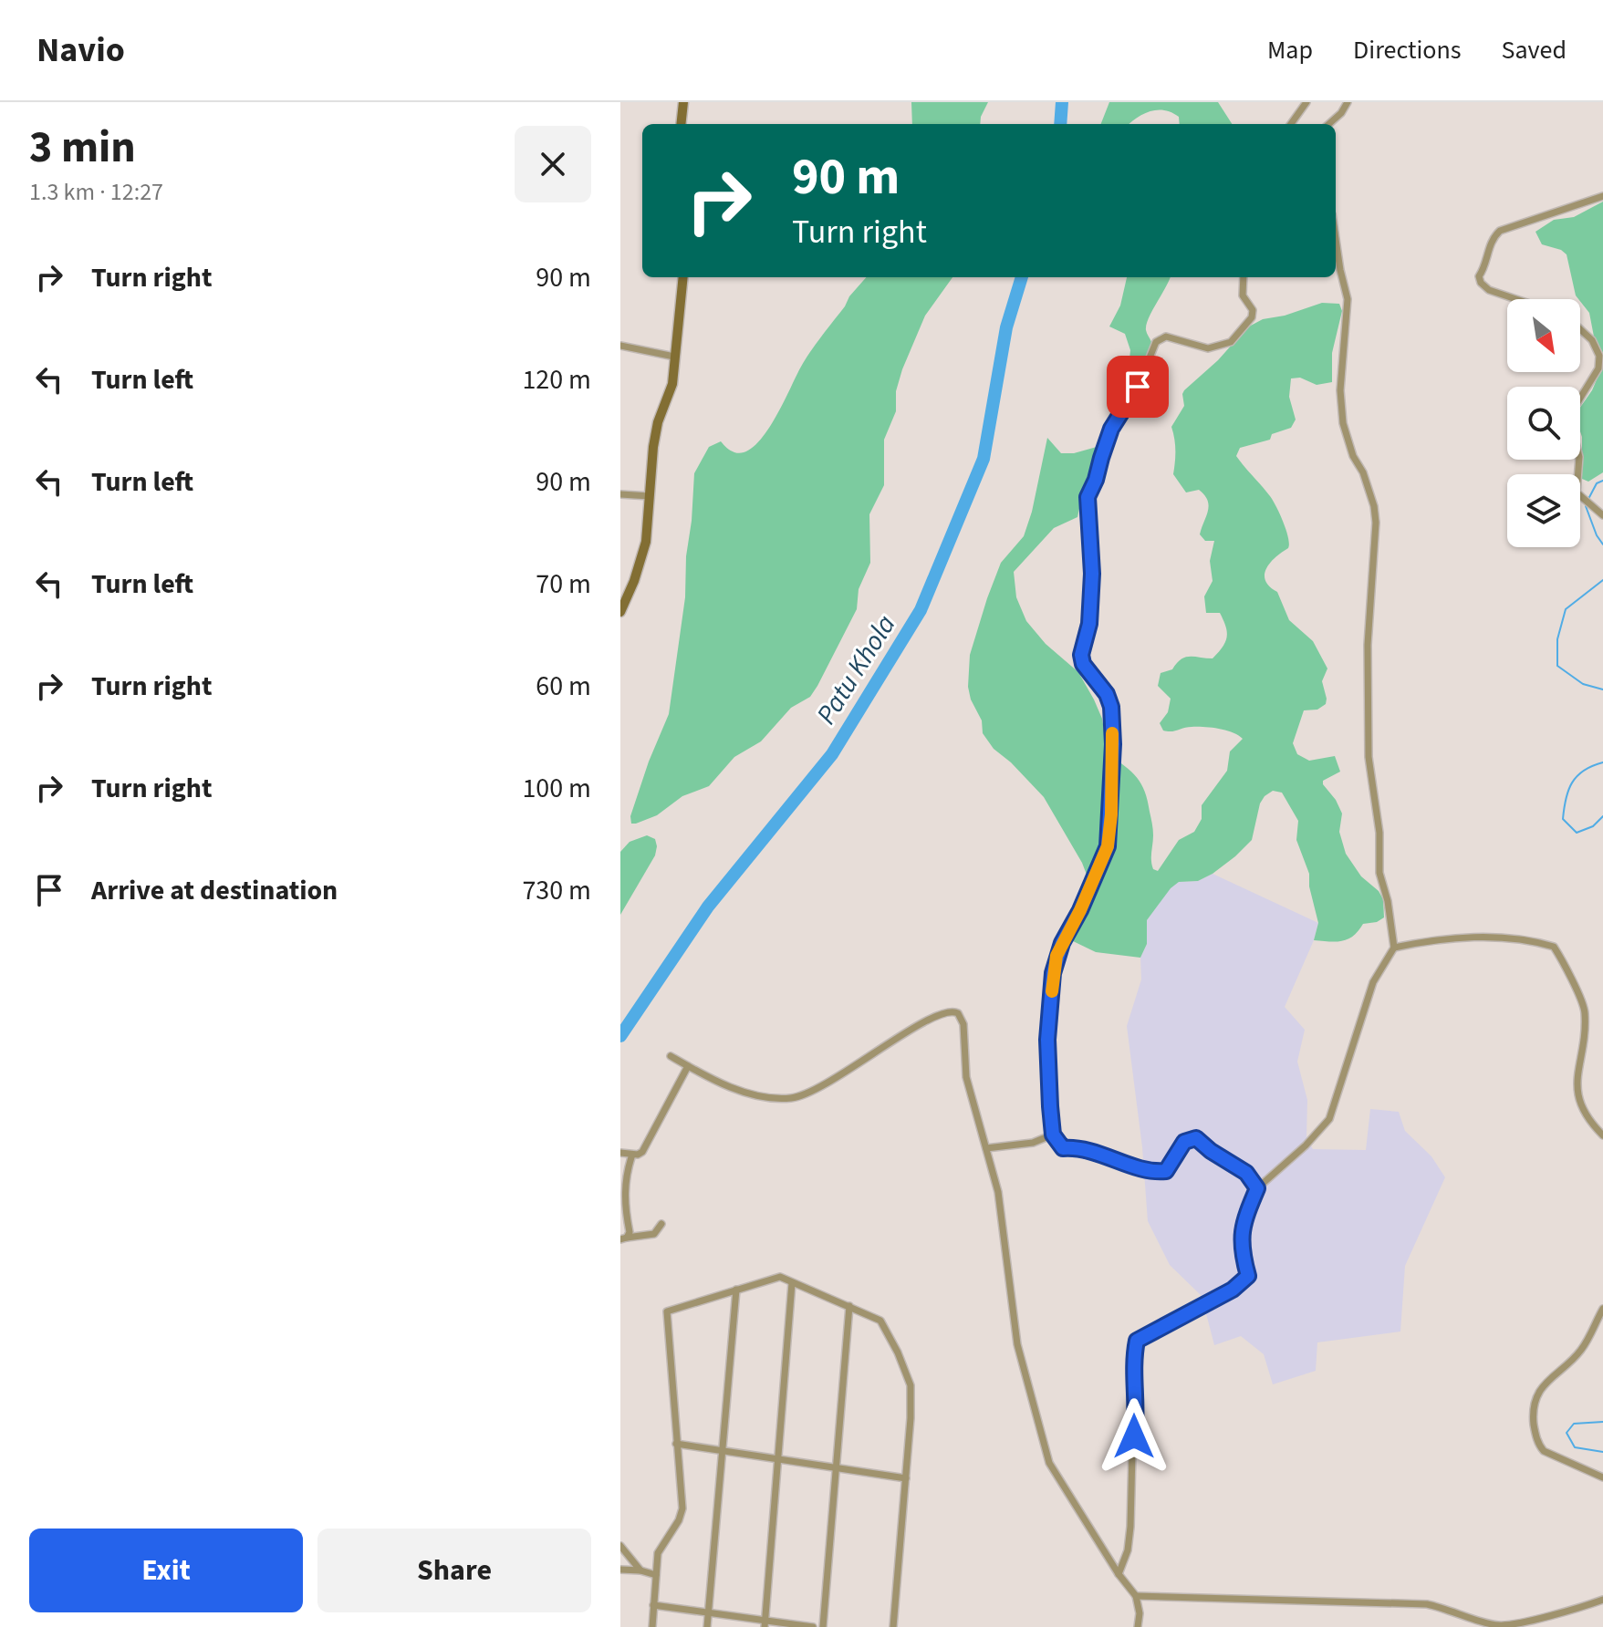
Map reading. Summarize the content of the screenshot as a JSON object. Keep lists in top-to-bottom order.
{
  "water": ["Patu Khola"],
  "north": "bottom right",
  "page": {
    "header": "Navio",
    "nav": ["Map", "Directions", "Saved"],
    "heading": ["3 min", "1.3 km · 12:27"],
    "turn": ["90 m", "Turn right"],
    "list": [
      {
        "name": "Turn right",
        "value": "90 m"
      },
      {
        "name": "Turn left",
        "value": "120 m"
      },
      {
        "name": "Turn left",
        "value": "90 m"
      },
      {
        "name": "Turn left",
        "value": "70 m"
      },
      {
        "name": "Turn right",
        "value": "60 m"
      },
      {
        "name": "Turn right",
        "value": "100 m"
      },
      {
        "name": "Arrive at destination",
        "value": "730 m"
      }
    ],
    "buttons": ["Exit", "Share"]
  }
}
